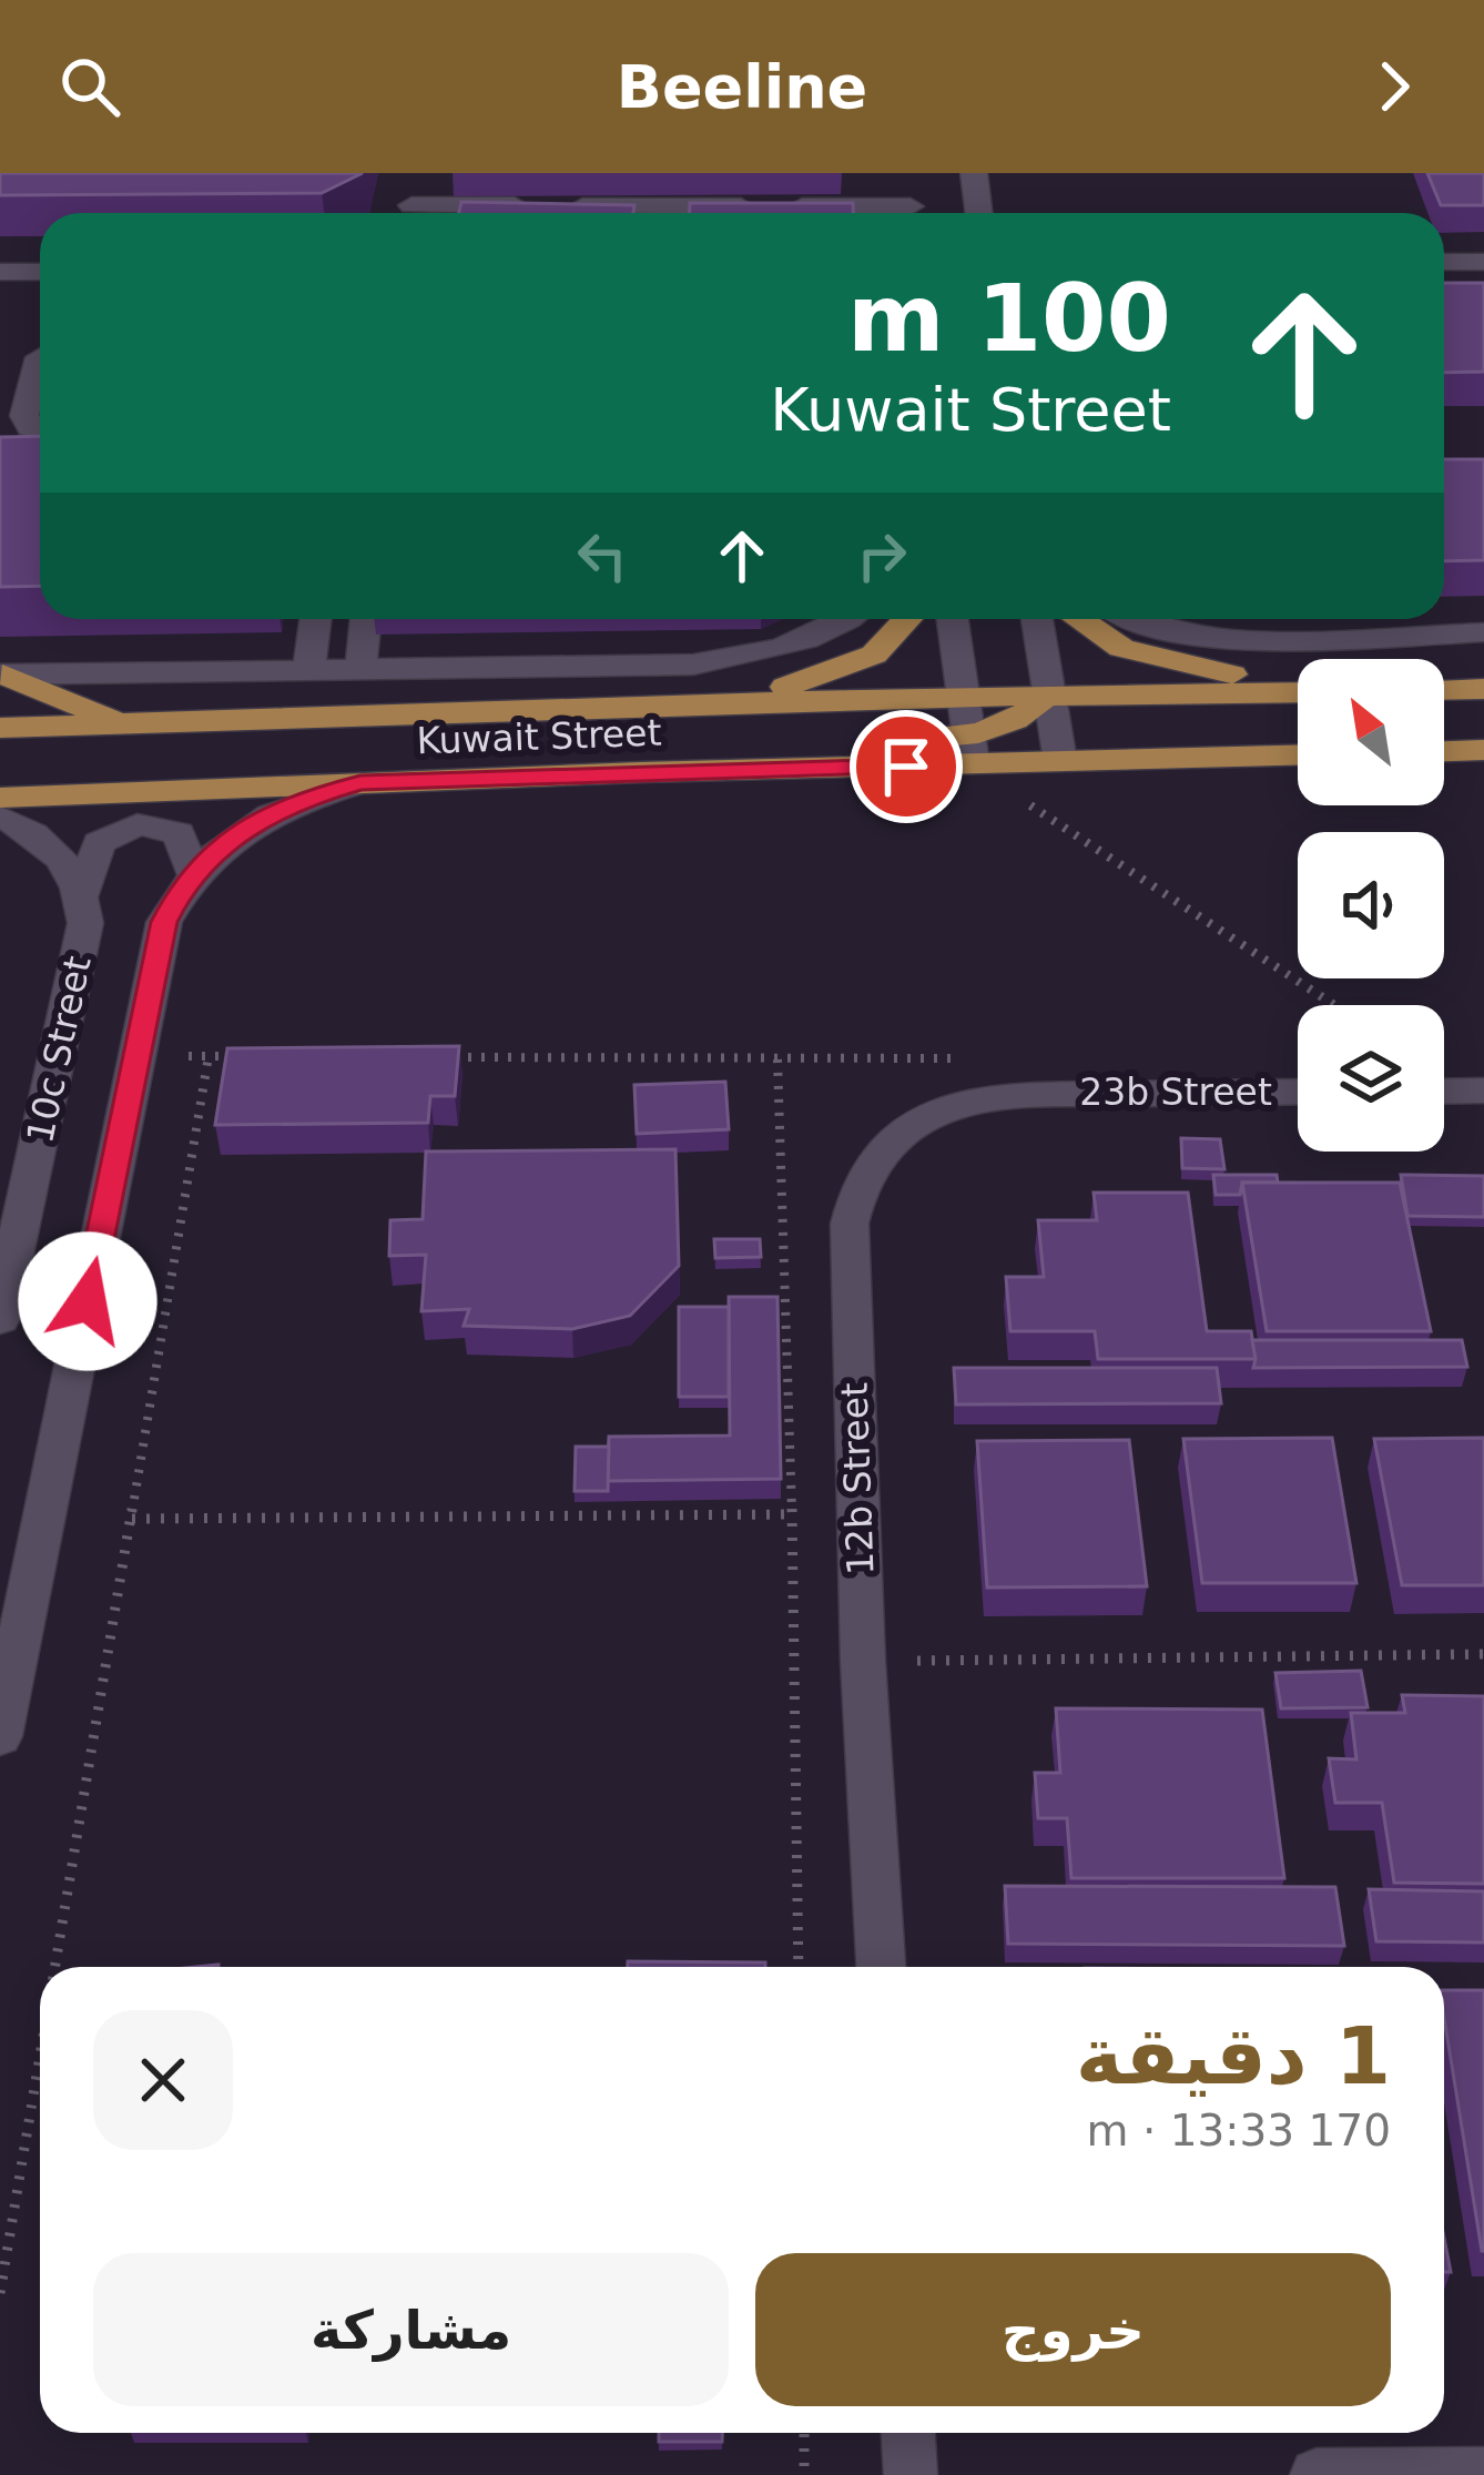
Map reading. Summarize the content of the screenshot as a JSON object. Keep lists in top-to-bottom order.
{
  "streets": {
    "main road": ["Kuwait Street"],
    "street": ["10c Street", "23b Street", "12b Street"]
  },
  "crossings": [
    ["23b Street", "12b Street"]
  ],
  "north": "top left",
  "page": {
    "header": "Beeline",
    "turn": ["100 m", "Kuwait Street"],
    "heading": ["1 دقيقة", "170 m · 13:33"],
    "buttons": ["خروج", "مشاركة"]
  }
}
